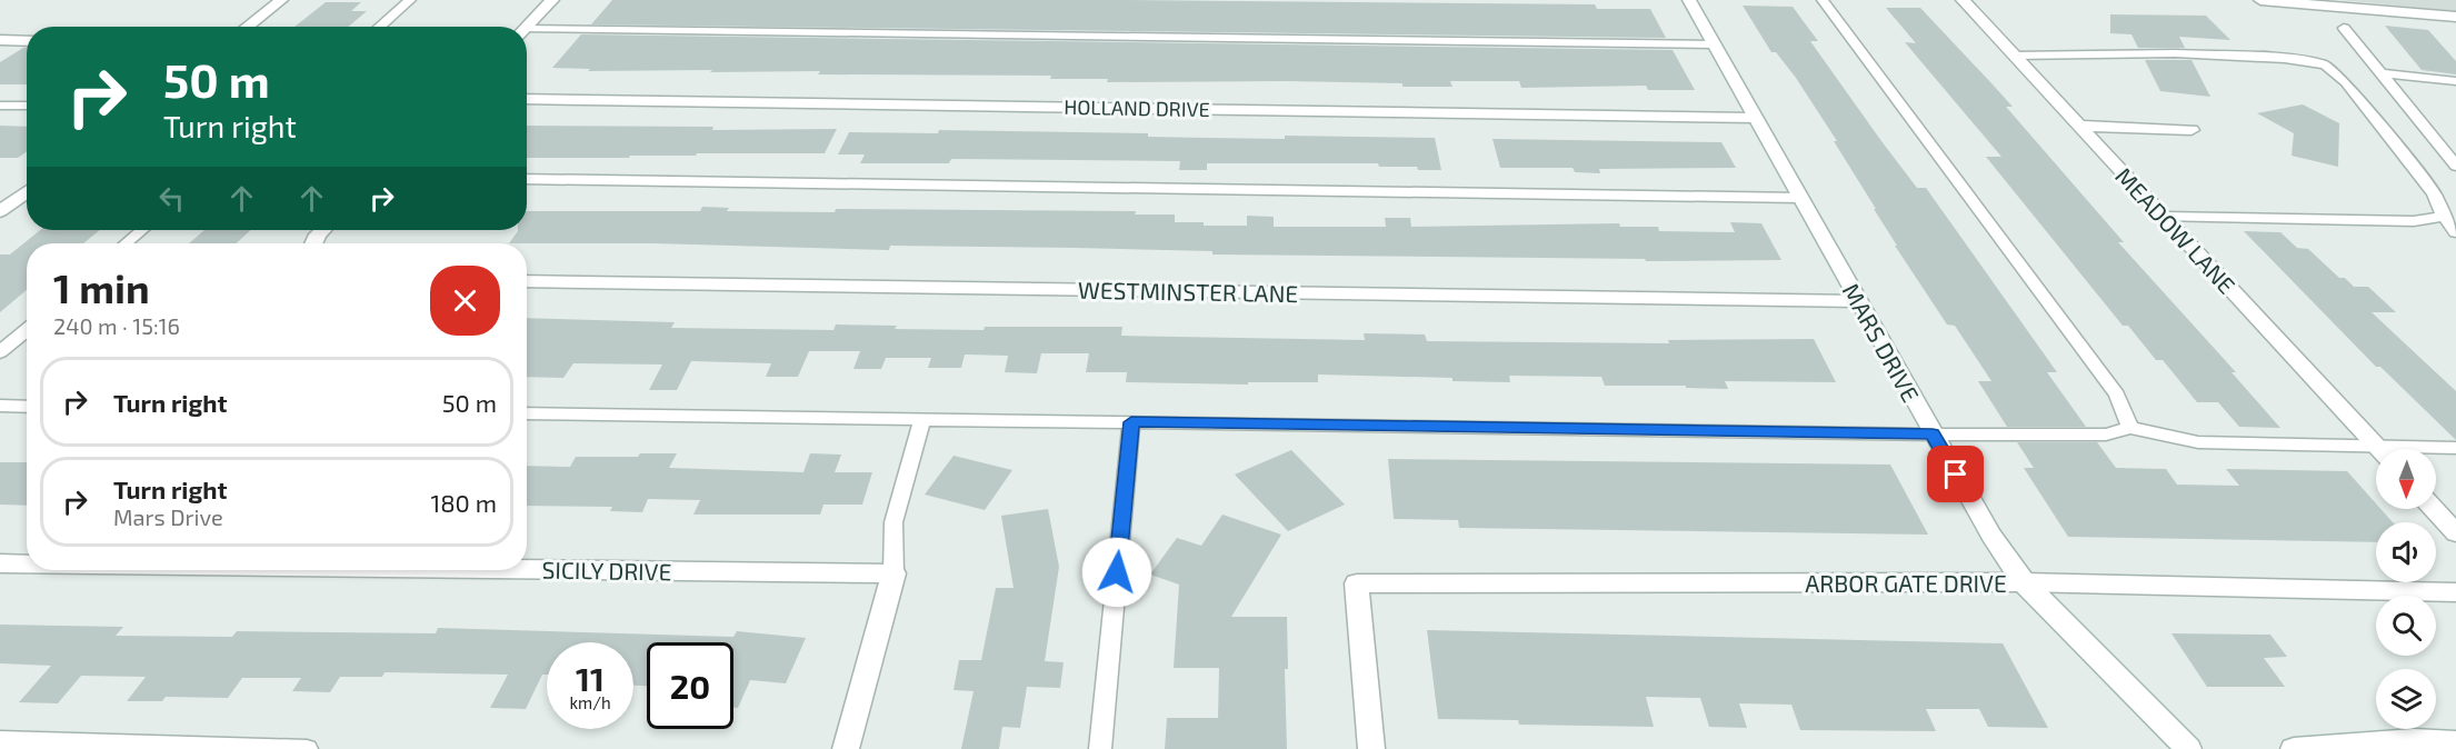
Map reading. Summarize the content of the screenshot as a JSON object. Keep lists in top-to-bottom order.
{
  "streets": {
    "street": [
      "HOLLAND DRIVE",
      "MEADOW LANE",
      "WESTMINSTER LANE",
      "MARS DRIVE",
      "SICILY DRIVE",
      "ARBOR GATE DRIVE"
    ]
  },
  "crossings": [
    ["HOLLAND DRIVE", "MARS DRIVE"],
    ["WESTMINSTER LANE", "MARS DRIVE"],
    ["MARS DRIVE", "ARBOR GATE DRIVE"]
  ],
  "north": "bottom",
  "page": {
    "turn": ["50 m", "Turn right"],
    "heading": ["1 min", "240 m · 15:16"],
    "list": [
      {
        "name": "Turn right",
        "value": "50 m"
      },
      {
        "name": "Turn right",
        "note": "Mars Drive",
        "value": "180 m"
      }
    ],
    "speed": "11 km/h",
    "limit": "20"
  }
}
